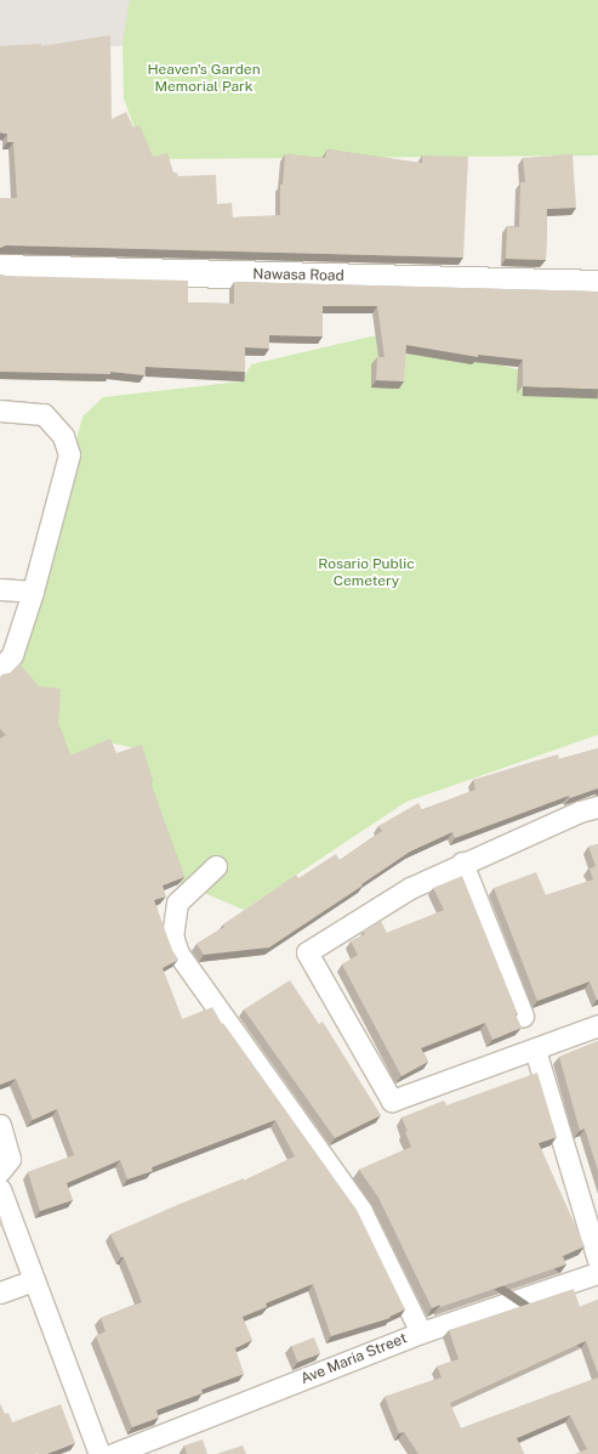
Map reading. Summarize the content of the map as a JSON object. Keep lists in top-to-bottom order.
{
  "streets": {
    "street": ["Nawasa Road", "Ave Maria Street"]
  },
  "parks": ["Heaven's Garden Memorial Park", "Rosario Public Cemetery"]
}
